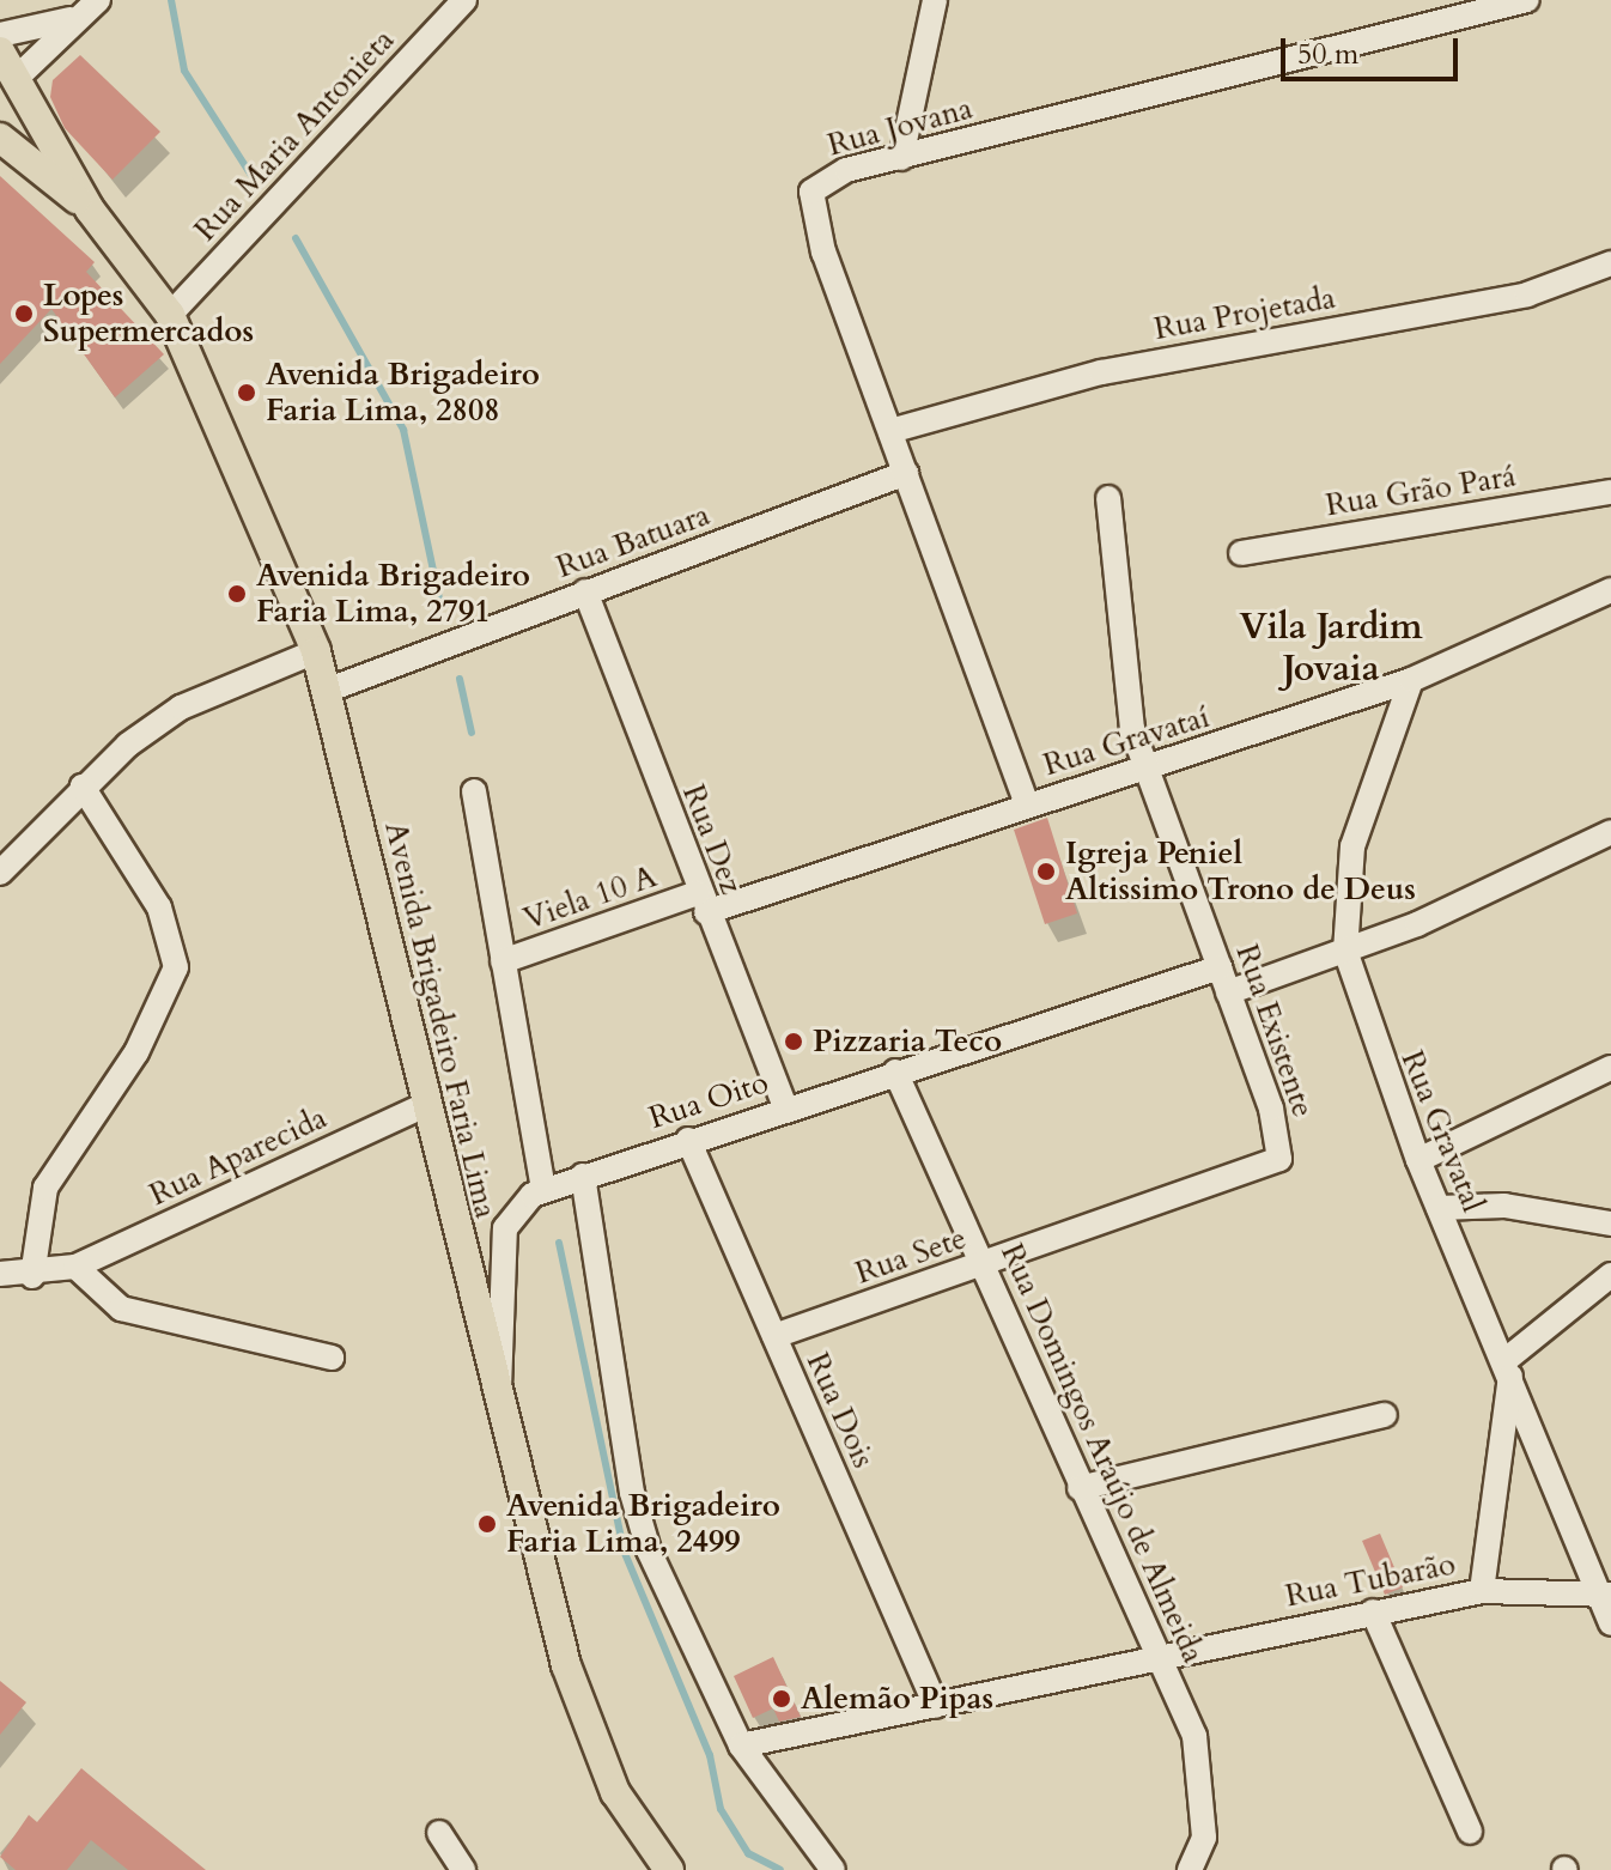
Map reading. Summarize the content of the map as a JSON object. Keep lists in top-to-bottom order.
{
  "streets": {
    "main road": ["Avenida Brigadeiro Faria Lima"],
    "street": [
      "Rua Jovana",
      "Rua Maria Antonieta",
      "Rua Projetada",
      "Rua Grão Pará",
      "Rua Batuara",
      "Rua Gravataí",
      "Rua Dez",
      "Viela 10 A",
      "Rua Existente",
      "Rua Oito",
      "Rua Gravatal",
      "Rua Aparecida",
      "Rua Sete",
      "Rua Dois",
      "Rua Domingos Araújo de Almeida",
      "Rua Tubarão"
    ]
  },
  "crossings": [
    ["Rua Jovana", "Rua Projetada"],
    ["Rua Jovana", "Rua Batuara"],
    ["Rua Jovana", "Rua Gravataí"],
    ["Rua Maria Antonieta", "Avenida Brigadeiro Faria Lima"],
    ["Rua Batuara", "Rua Dez"],
    ["Rua Batuara", "Avenida Brigadeiro Faria Lima"],
    ["Rua Gravataí", "Rua Dez"],
    ["Rua Gravataí", "Viela 10 A"],
    ["Rua Gravataí", "Rua Existente"],
    ["Rua Gravataí", "Rua Gravatal"],
    ["Rua Dez", "Viela 10 A"],
    ["Rua Dez", "Rua Oito"],
    ["Avenida Brigadeiro Faria Lima", "Rua Oito"],
    ["Avenida Brigadeiro Faria Lima", "Rua Aparecida"],
    ["Rua Existente", "Rua Oito"],
    ["Rua Existente", "Rua Sete"],
    ["Rua Oito", "Rua Dois"],
    ["Rua Oito", "Rua Domingos Araújo de Almeida"],
    ["Rua Gravatal", "Rua Tubarão"],
    ["Rua Sete", "Rua Dois"],
    ["Rua Sete", "Rua Domingos Araújo de Almeida"],
    ["Rua Dois", "Rua Tubarão"],
    ["Rua Domingos Araújo de Almeida", "Rua Tubarão"]
  ],
  "districts": ["Vila Jardim Jovaia"],
  "places": [
    "Lopes Supermercados",
    "Avenida Brigadeiro Faria Lima, 2808",
    "Avenida Brigadeiro Faria Lima, 2791",
    "Igreja Peniel Altissimo Trono de Deus",
    "Pizzaria Teco",
    "Avenida Brigadeiro Faria Lima, 2499",
    "Alemão Pipas"
  ],
  "scale_bar": "50 m"
}
